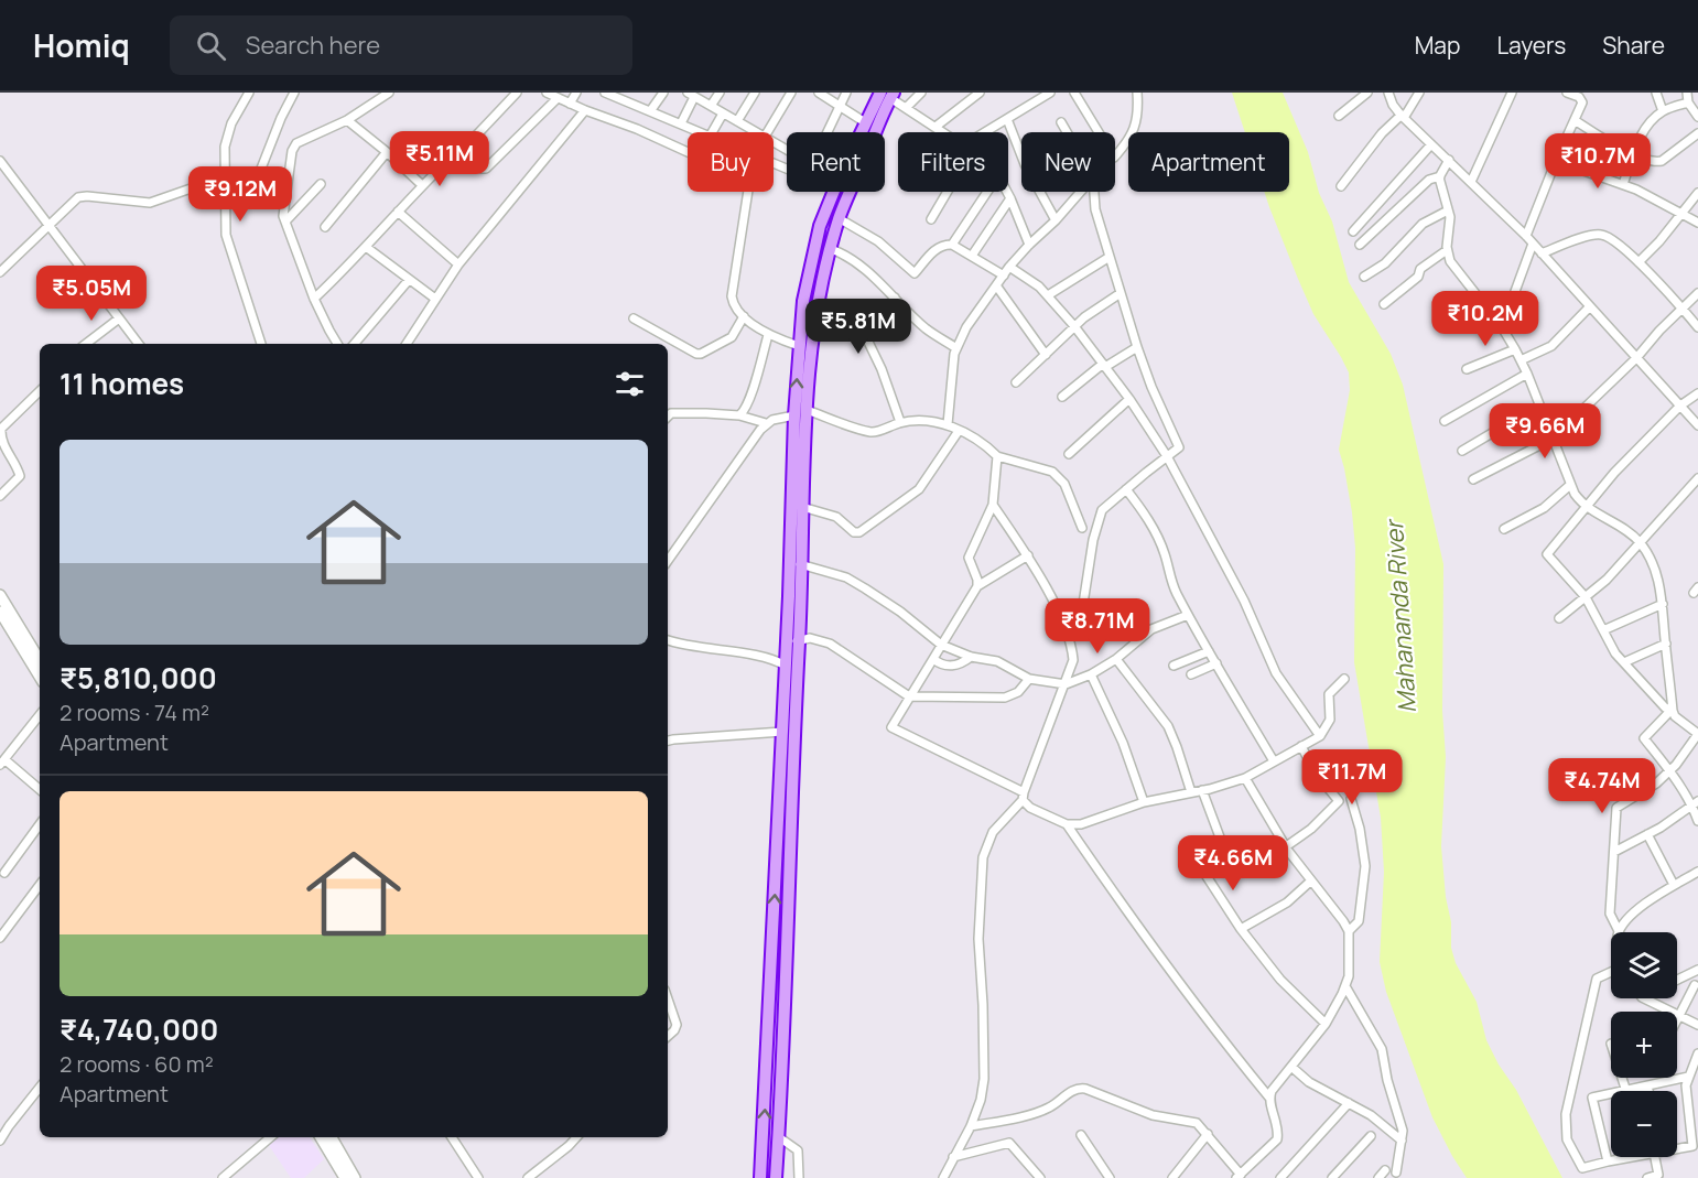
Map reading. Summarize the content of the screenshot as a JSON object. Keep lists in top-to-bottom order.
{
  "water": ["Mahananda River"],
  "page": {
    "header": "Homiq",
    "search": "Search here",
    "nav": ["Map", "Layers", "Share"],
    "price": [
      "₹5.11M",
      "₹10.7M",
      "₹9.12M",
      "₹5.05M",
      "₹10.2M",
      "₹5.81M",
      "₹9.66M",
      "₹8.71M",
      "₹11.7M",
      "₹4.74M",
      "₹4.66M"
    ],
    "chip": [
      "Buy",
      "Rent",
      "Filters",
      "New",
      "Apartment"
    ],
    "heading": "11 homes",
    "list": [
      {
        "name": "₹5,810,000",
        "note": "2 rooms · 74 m² · Apartment"
      },
      {
        "name": "₹4,740,000",
        "note": "2 rooms · 60 m² · Apartment"
      }
    ],
    "map_buttons": ["+", "−"]
  }
}
